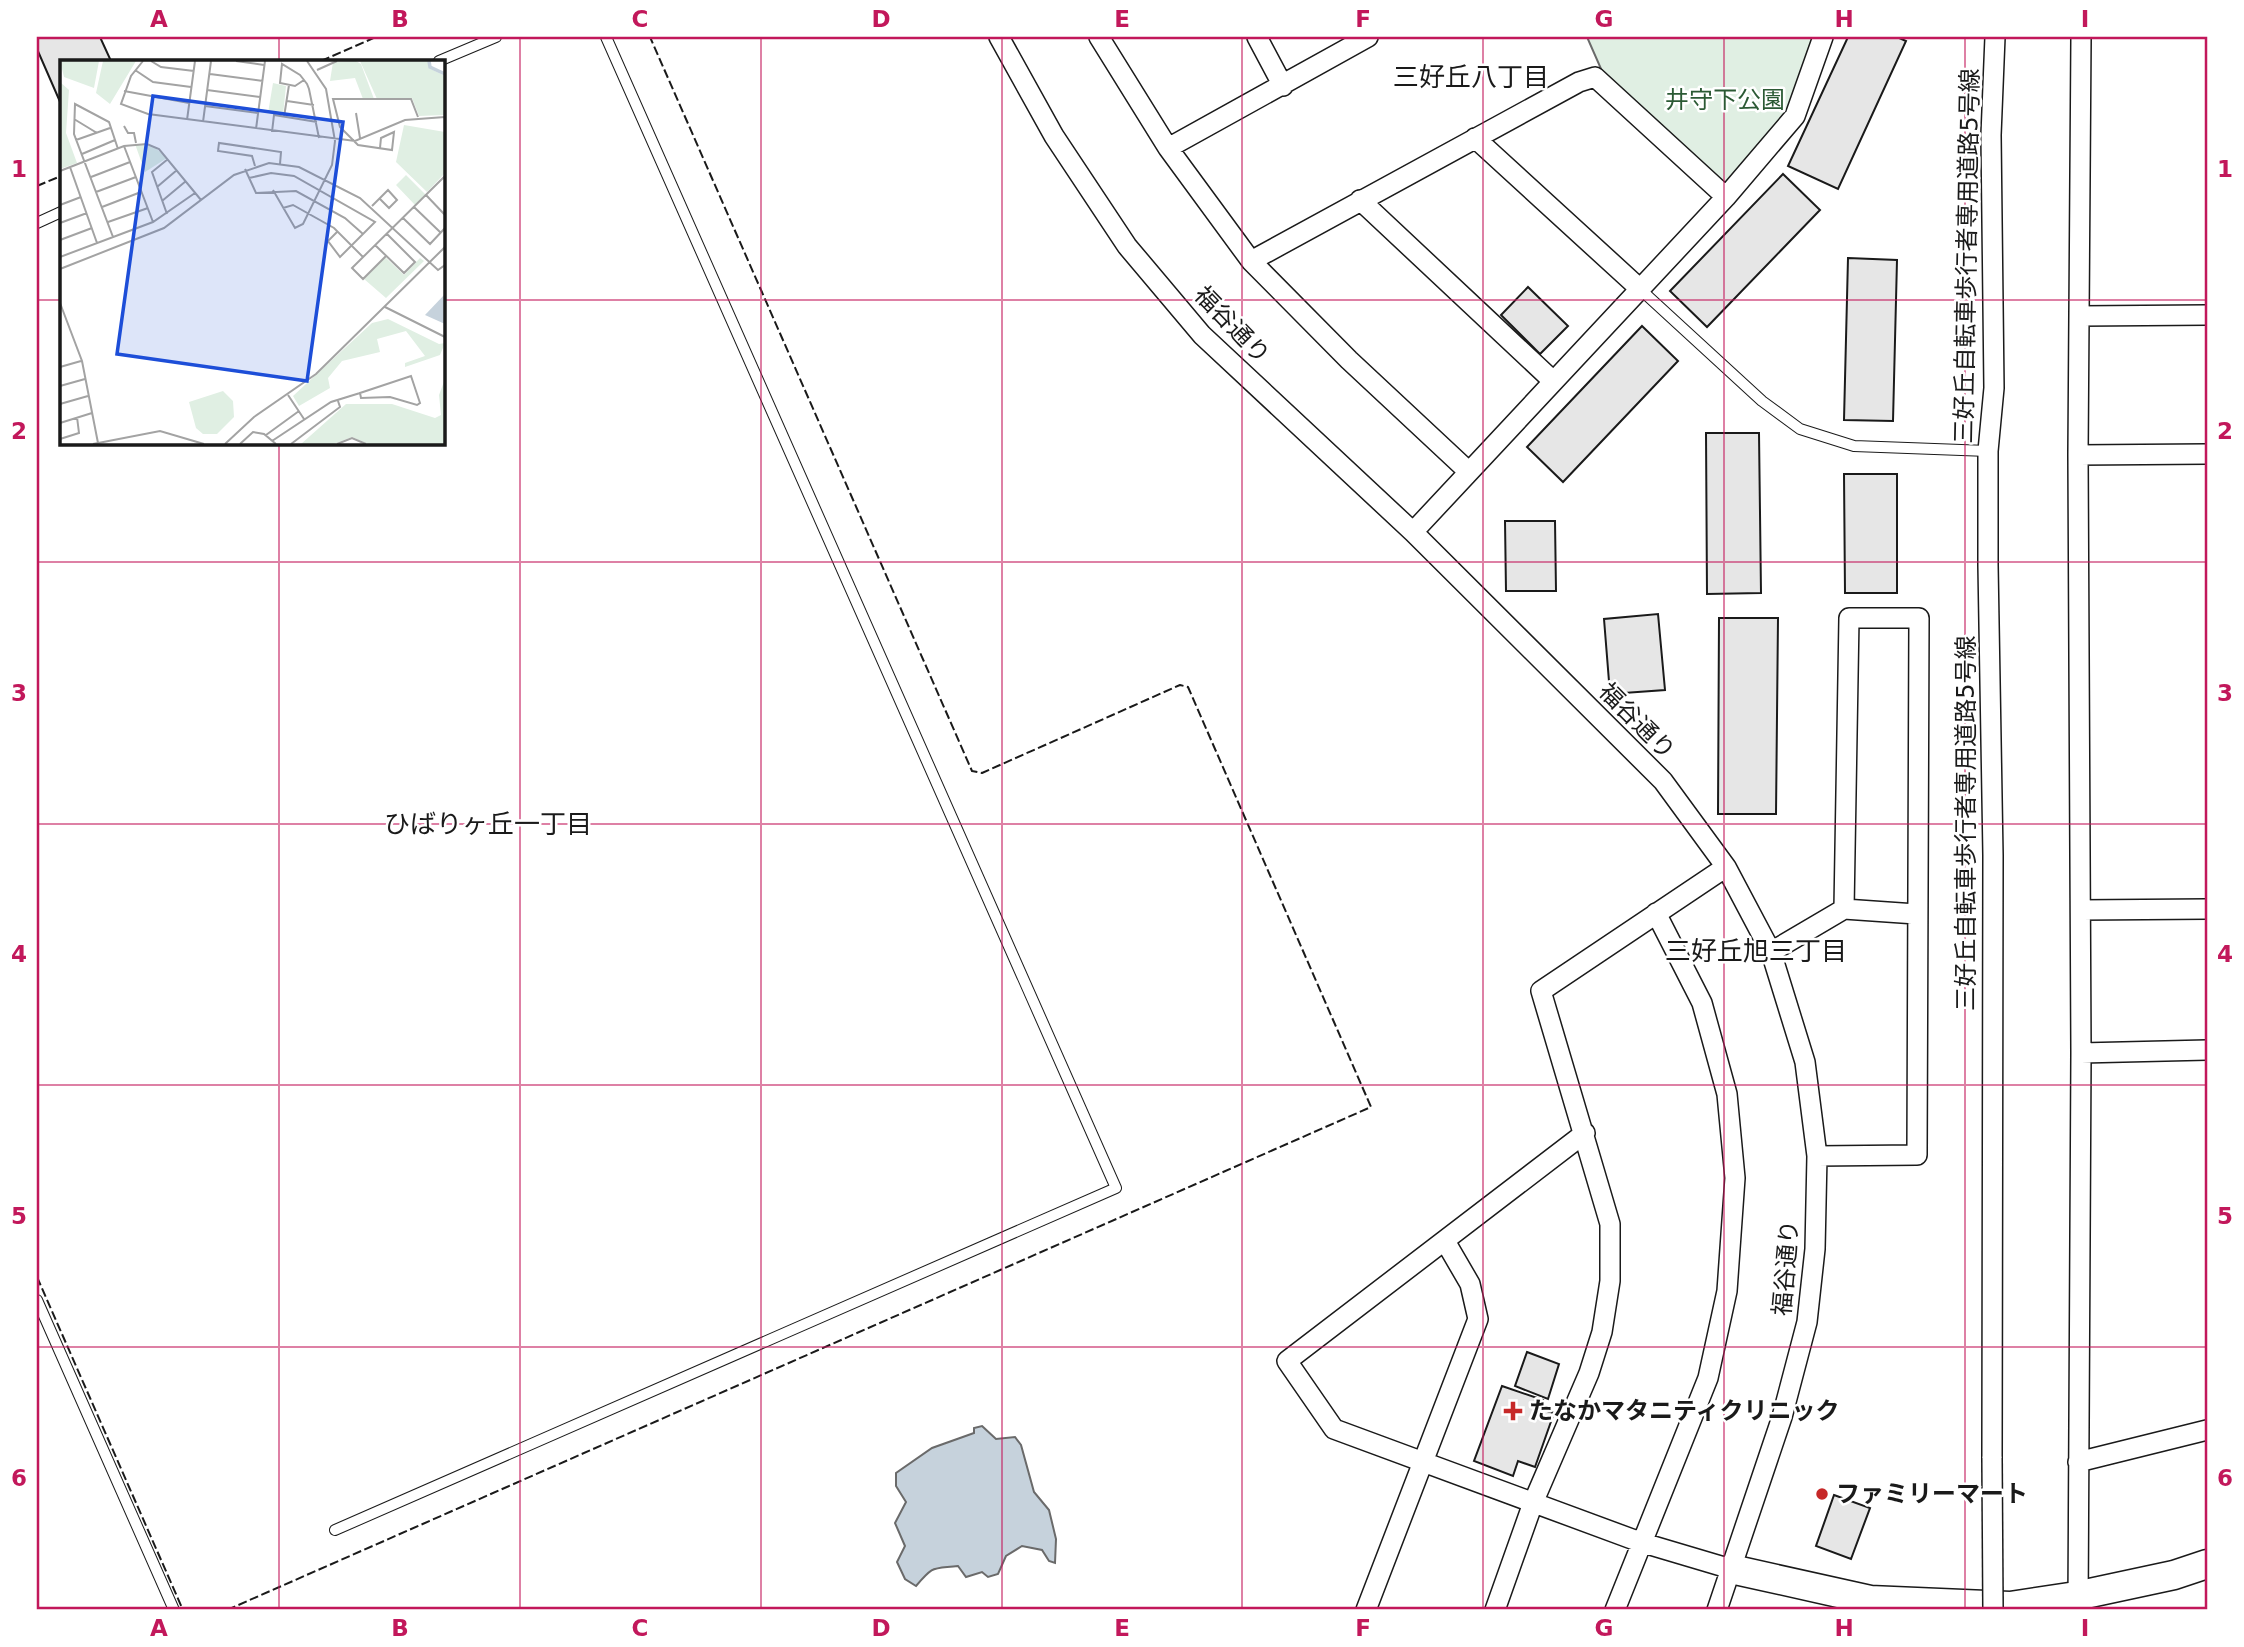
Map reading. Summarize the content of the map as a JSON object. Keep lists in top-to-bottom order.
{
  "streets": {
    "street": ["三好丘自転車歩行者専用道路5号線", "福谷通り"]
  },
  "districts": ["三好丘八丁目", "ひばりヶ丘一丁目", "三好丘旭三丁目"],
  "parks": ["井守下公園"],
  "places": {
    "health": ["たなかマタニティクリニック"],
    "other": ["ファミリーマート"]
  },
  "grid": {
    "columns": [
      "A",
      "B",
      "C",
      "D",
      "E",
      "F",
      "G",
      "H",
      "I"
    ],
    "rows": [
      "1",
      "2",
      "3",
      "4",
      "5",
      "6"
    ]
  }
}
